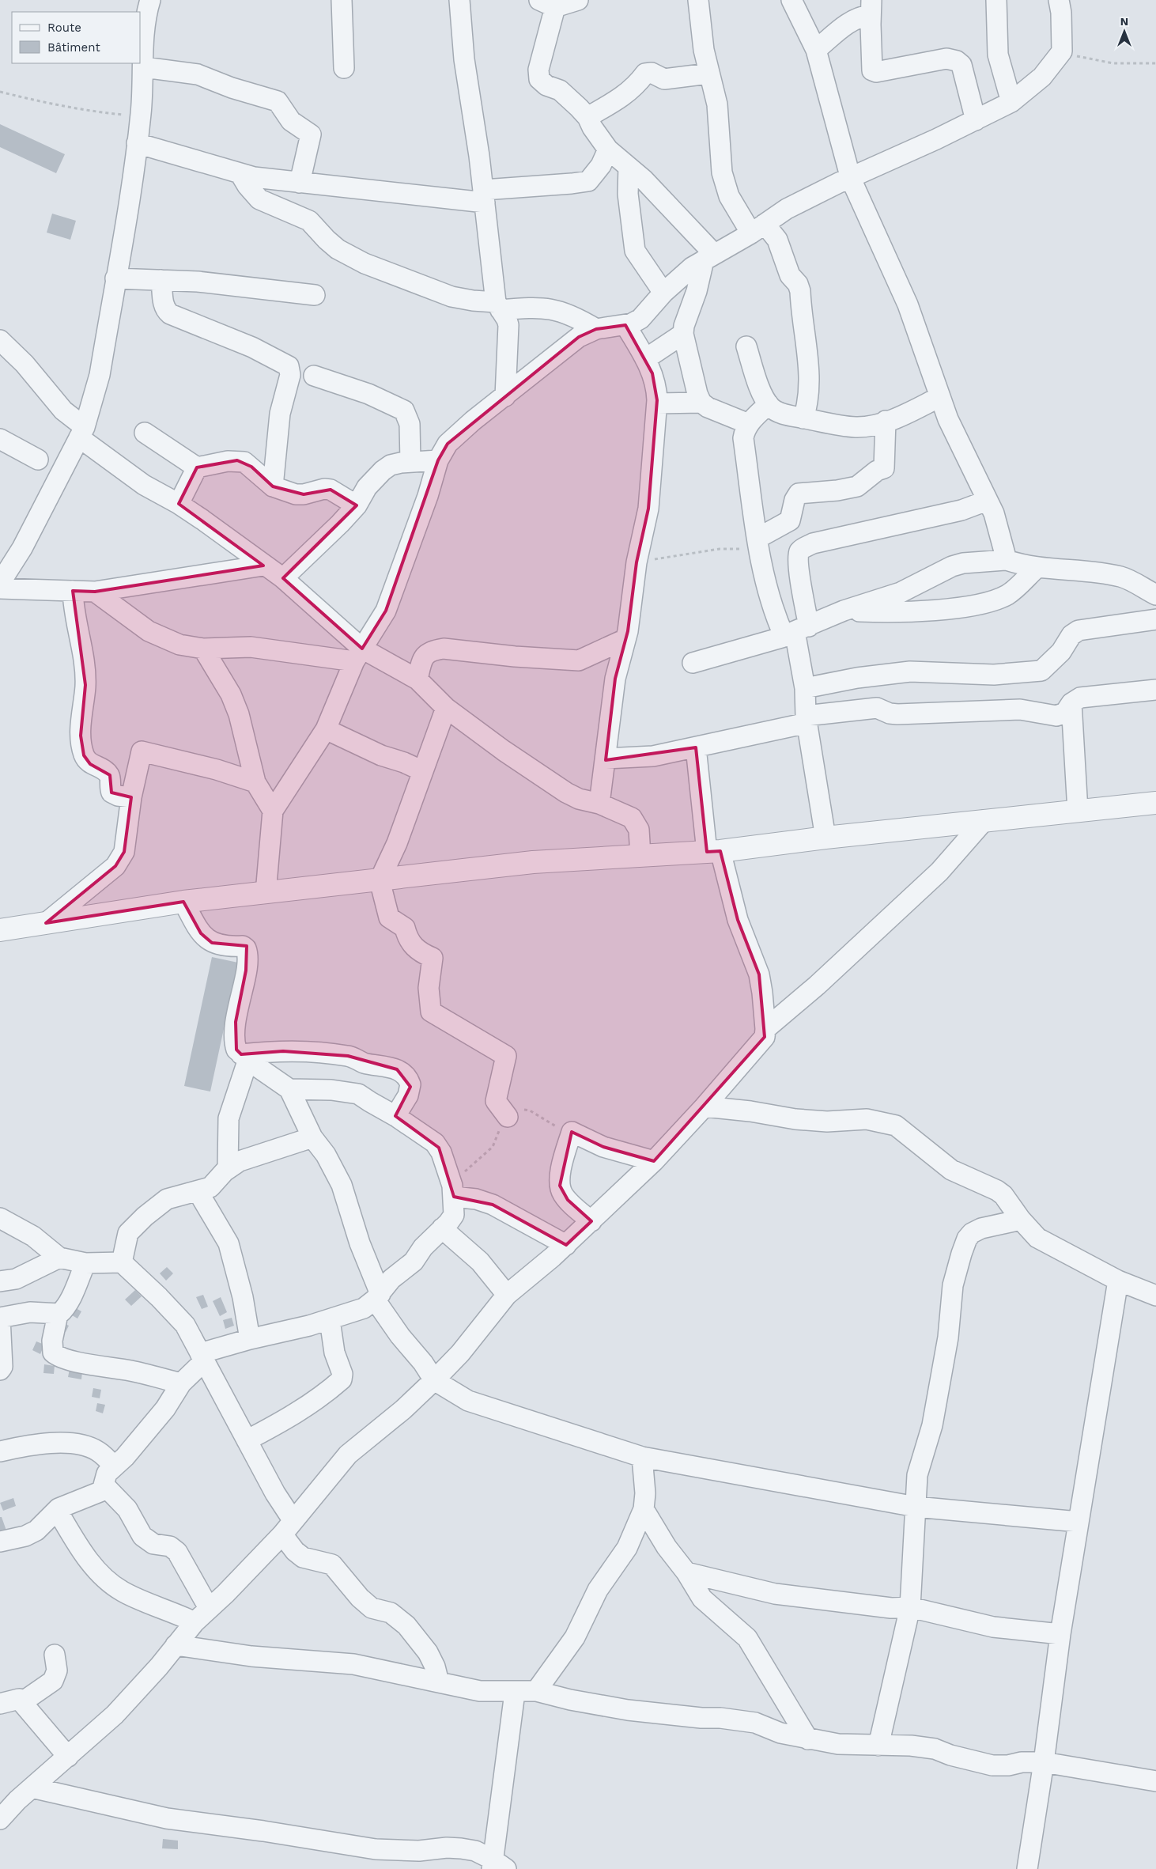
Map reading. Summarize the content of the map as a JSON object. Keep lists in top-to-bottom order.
{
  "legend": ["Route", "Bâtiment"],
  "north": "top"
}
